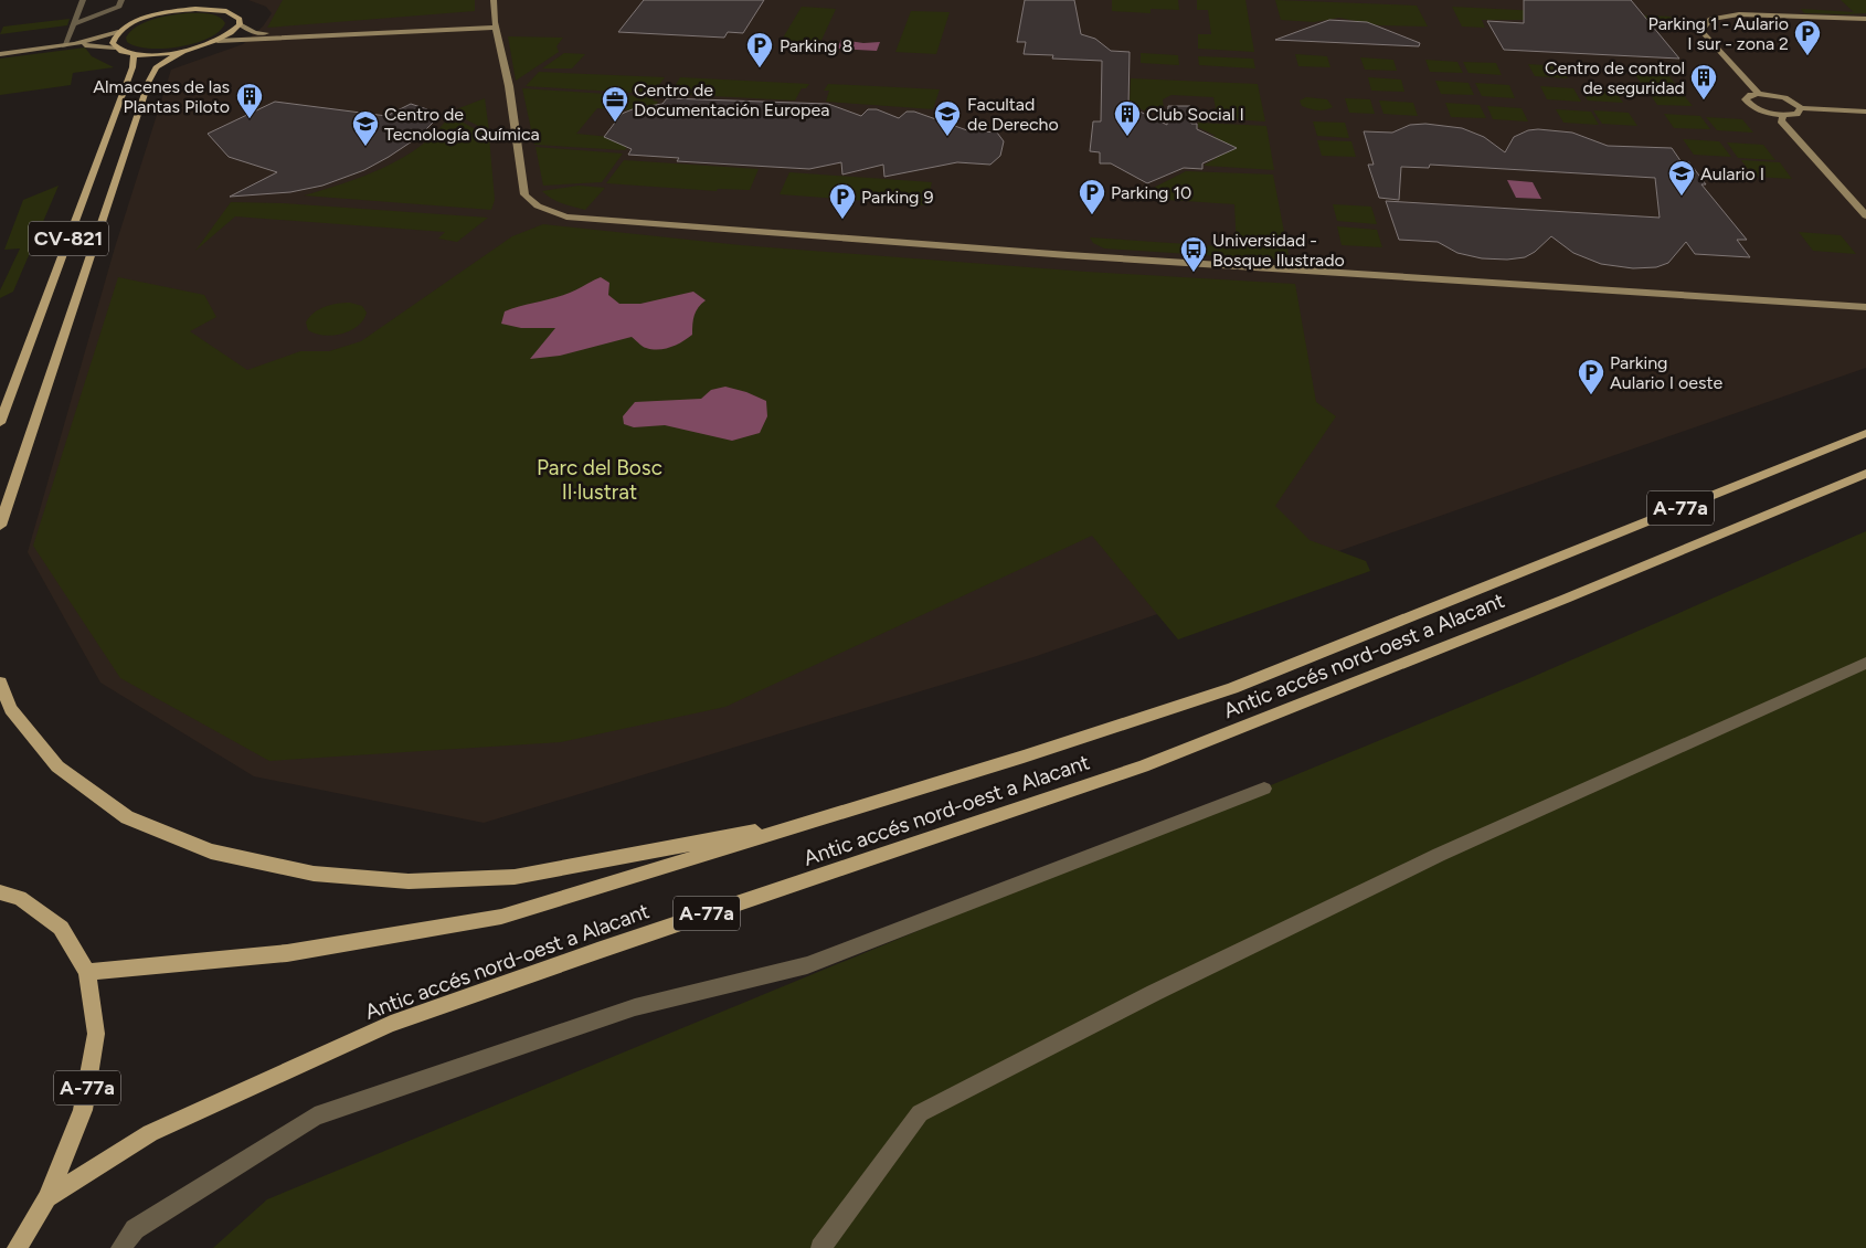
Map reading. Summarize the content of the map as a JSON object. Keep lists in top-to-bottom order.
{
  "streets": {
    "main road": ["CV-821", "A-77a", "Antic accés nord-oest a Alacant"]
  },
  "crossings": [
    ["A-77a", "Antic accés nord-oest a Alacant"]
  ],
  "parks": ["Parc del Bosc Il·lustrat"],
  "places": {
    "parking": [
      "Parking 1 - Aulario I sur - zona 2",
      "Parking 8",
      "Parking 10",
      "Parking 9",
      "Parking Aulario I oeste"
    ],
    "building": ["Centro de control de seguridad", "Almacenes de las Plantas Piloto", "Club Social I"],
    "office": ["Centro de Documentación Europea"],
    "school or university": ["Facultad de Derecho", "Centro de Tecnología Química", "Aulario I"],
    "bus stop": ["Universidad - Bosque Ilustrado"]
  }
}
